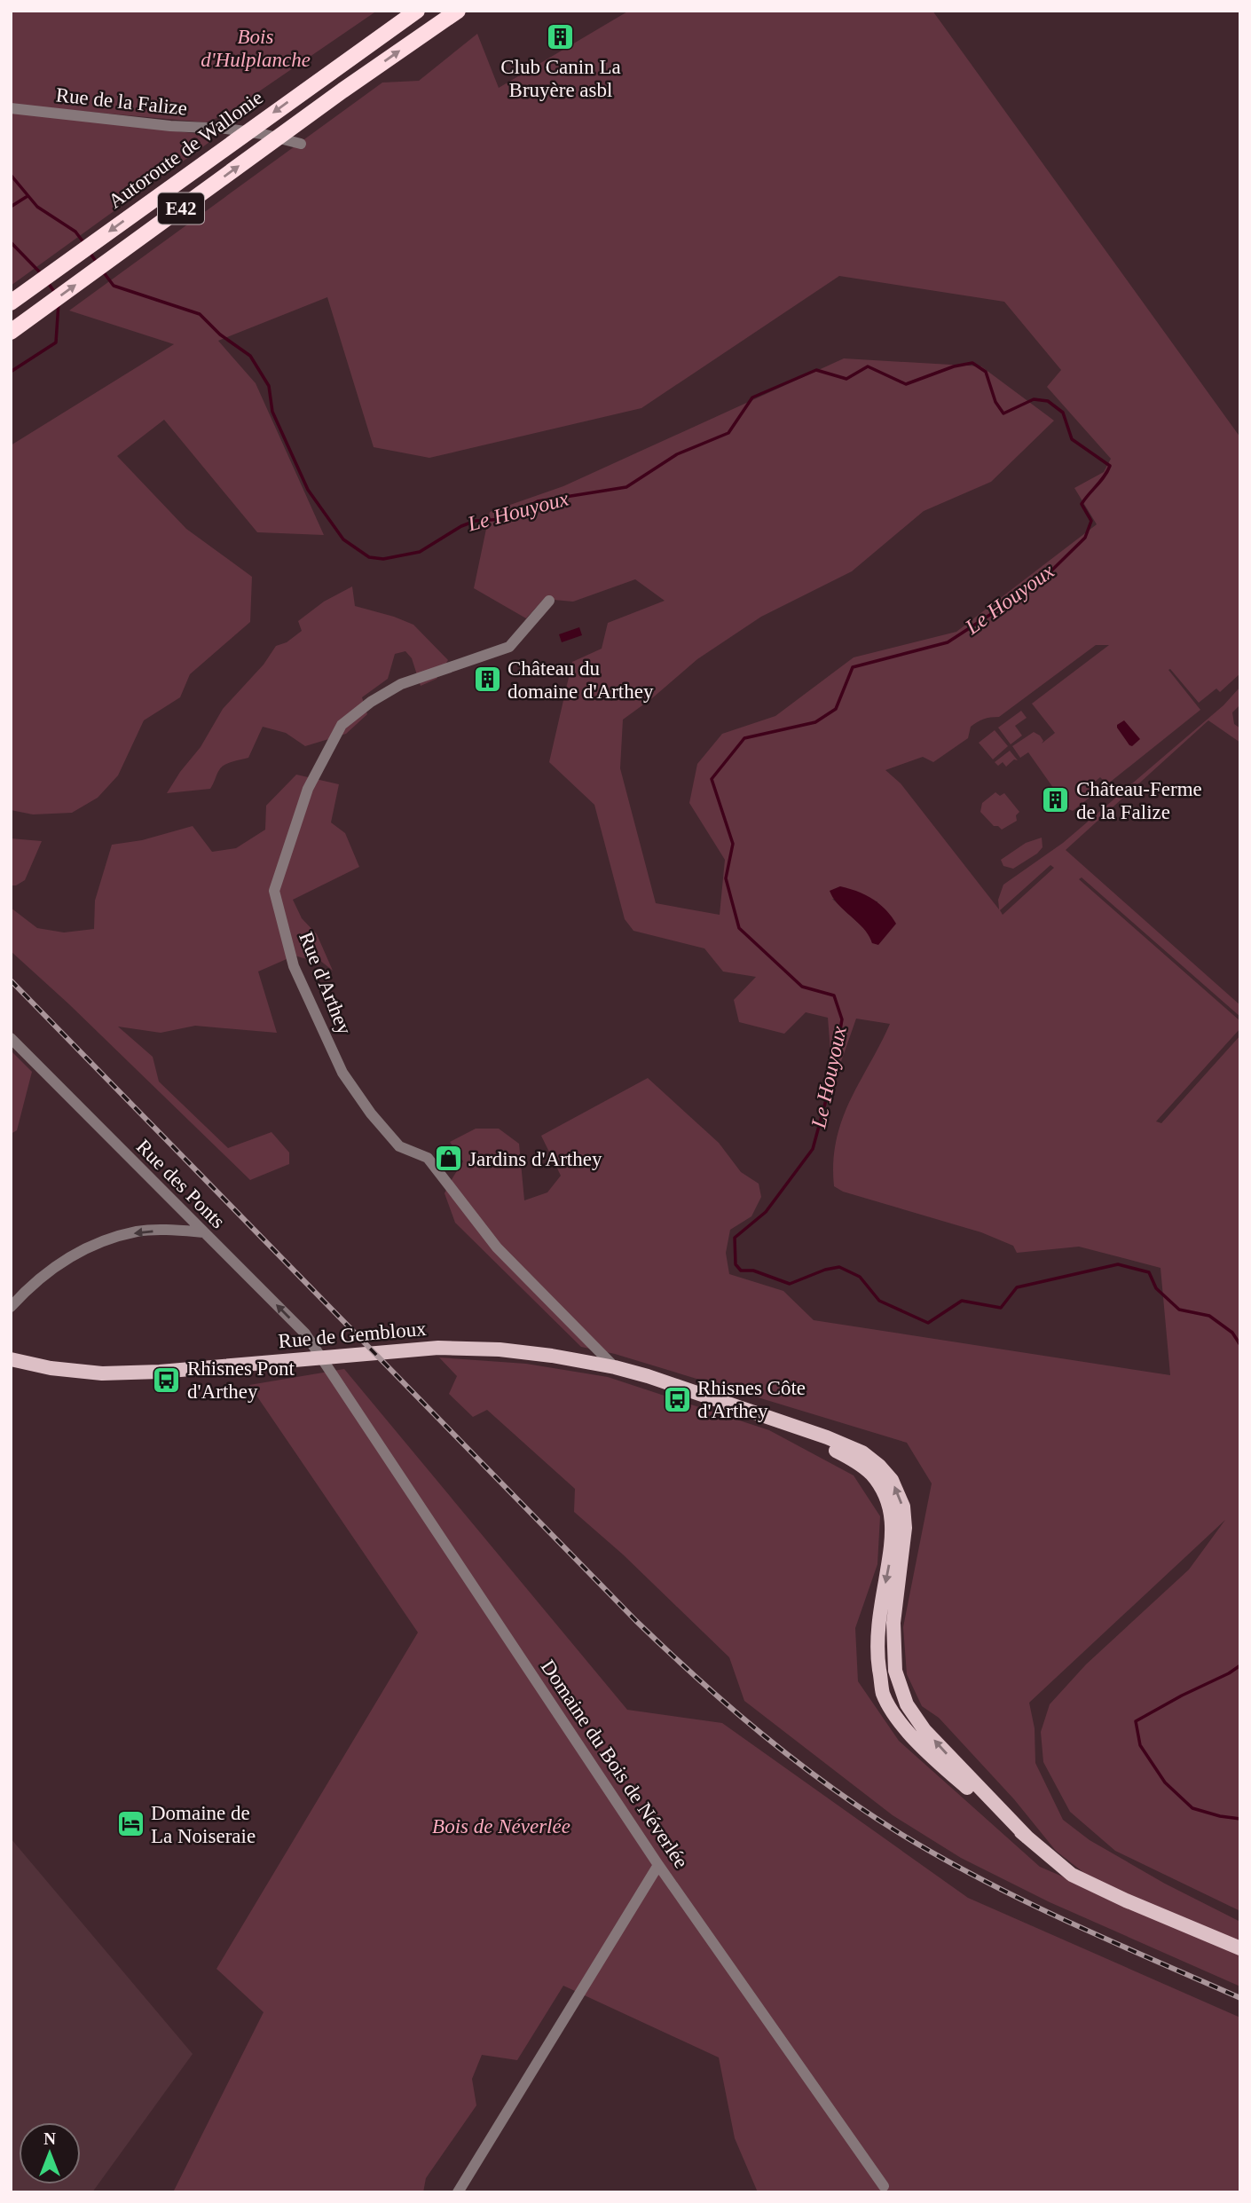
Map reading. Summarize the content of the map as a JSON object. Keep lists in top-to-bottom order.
{
  "streets": {
    "highway": ["Autoroute de Wallonie", "E42"],
    "main road": ["Rue de Gembloux"],
    "street": [
      "Rue de la Falize",
      "Rue d'Arthey",
      "Rue des Ponts",
      "Domaine du Bois de Néverlée"
    ]
  },
  "crossings": [
    ["Rue d'Arthey", "Rue de Gembloux"],
    ["Rue des Ponts", "Rue de Gembloux"],
    ["Rue des Ponts", "Domaine du Bois de Néverlée"],
    ["Rue de Gembloux", "Domaine du Bois de Néverlée"]
  ],
  "one_way": ["Rue des Ponts"],
  "water": ["Le Houyoux"],
  "parks": ["Bois d'Hulplanche", "Bois de Néverlée"],
  "places": {
    "building": ["Club Canin La Bruyère asbl", "Château du domaine d'Arthey", "Château-Ferme de la Falize"],
    "shop": ["Jardins d'Arthey"],
    "bus stop": ["Rhisnes Pont d'Arthey", "Rhisnes Côte d'Arthey"],
    "hotel": ["Domaine de La Noiseraie"]
  },
  "north": "top"
}
